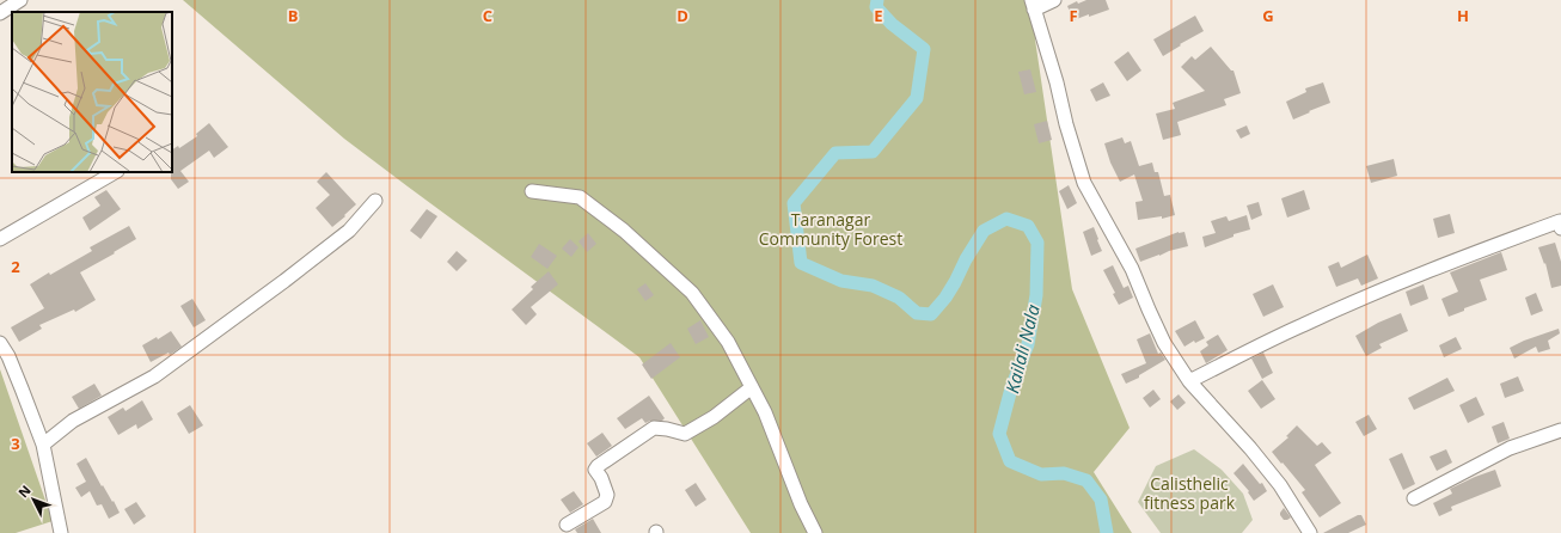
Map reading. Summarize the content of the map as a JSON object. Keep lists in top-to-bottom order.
{
  "water": ["Kailali Nala"],
  "parks": ["Taranagar Community Forest", "Calisthelic fitness park"],
  "north": "top left",
  "grid": {
    "columns": [
      "B",
      "C",
      "D",
      "E",
      "F",
      "G",
      "H"
    ],
    "rows": ["2", "3"]
  }
}
